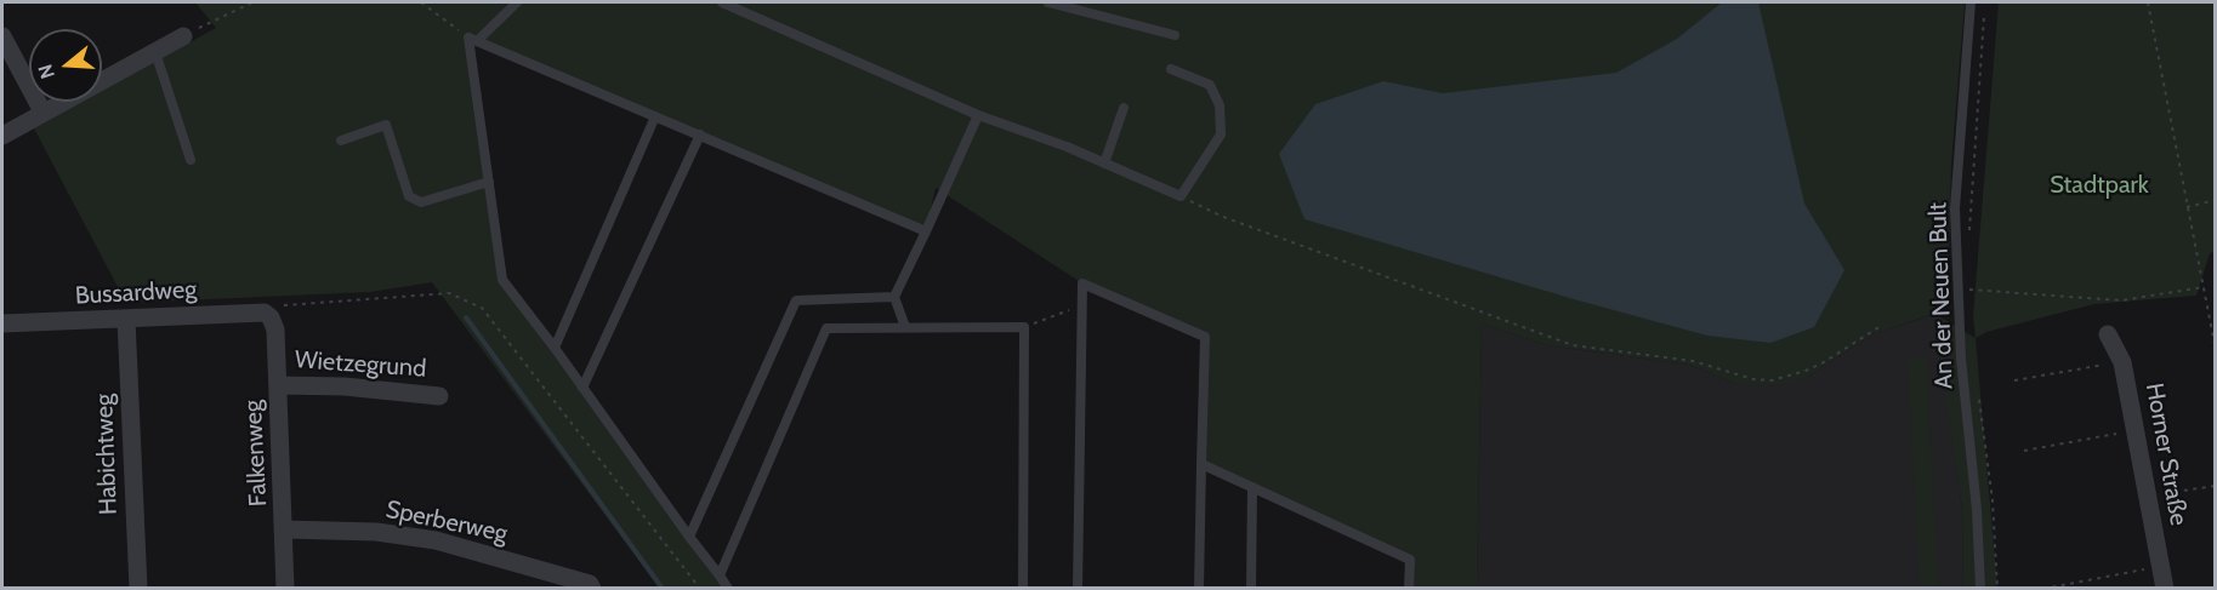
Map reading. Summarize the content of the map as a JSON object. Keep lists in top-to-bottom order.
{
  "streets": {
    "street": [
      "Bussardweg",
      "Wietzegrund",
      "Falkenweg",
      "Habichtweg",
      "Horner Straße",
      "Sperberweg"
    ],
    "lane": ["An der Neuen Bult"]
  },
  "crossings": [
    ["Bussardweg", "Falkenweg"],
    ["Bussardweg", "Habichtweg"],
    ["Wietzegrund", "Falkenweg"],
    ["Falkenweg", "Sperberweg"]
  ],
  "parks": ["Stadtpark"],
  "north": "left"
}
